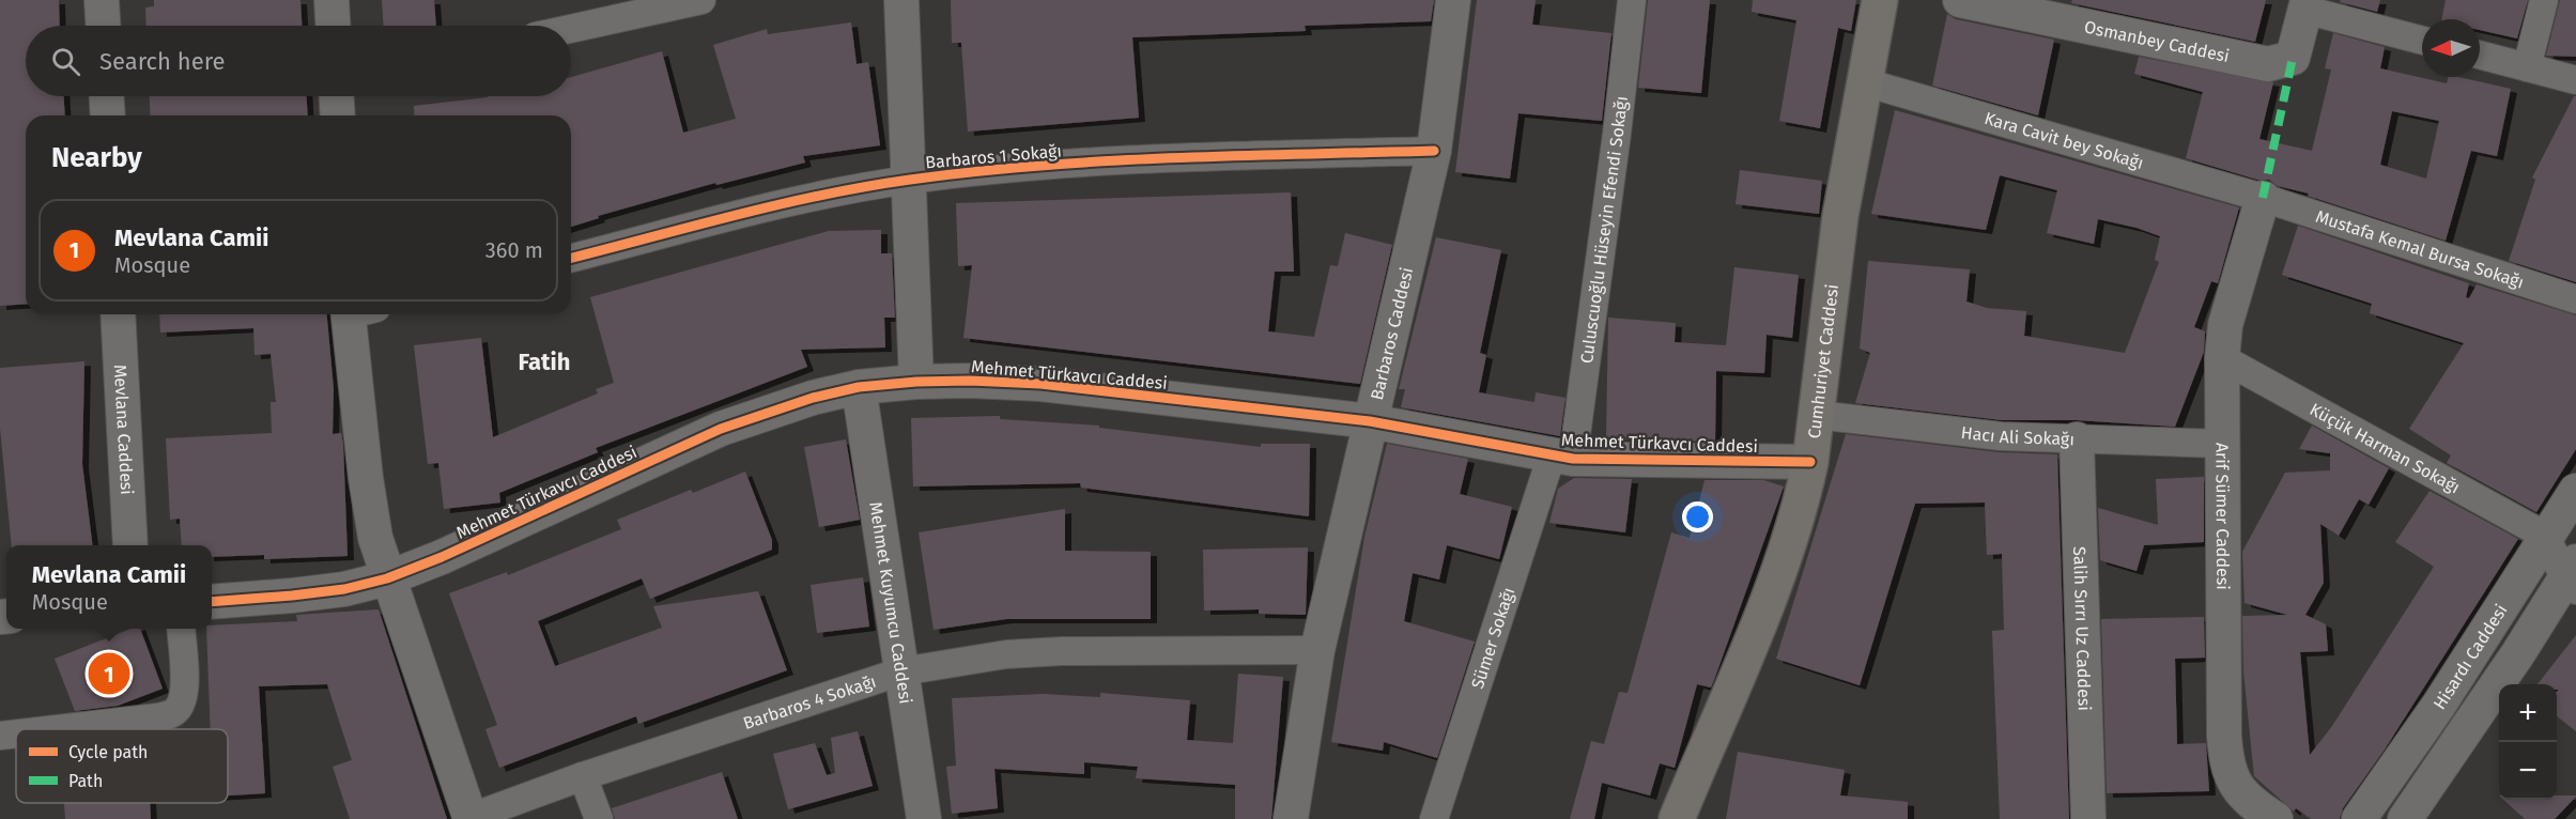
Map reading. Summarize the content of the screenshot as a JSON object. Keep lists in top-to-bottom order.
{
  "streets": {
    "main road": ["Cumhuriyet Caddesi"],
    "street": [
      "Osmanbey Caddesi",
      "Kara Cavit bey Sokağı",
      "Barbaros 1 Sokağı",
      "Culuscuoğlu Hüseyin Efendi Sokağı",
      "Mustafa Kemal Bursa Sokağı",
      "Barbaros Caddesi",
      "Mehmet Türkavcı Caddesi",
      "Mevlana Caddesi",
      "Hacı Ali Sokağı",
      "Küçük Harman Sokağı",
      "Arif Sümer Caddesi",
      "Mehmet Kuyumcu Caddesi",
      "Salih Sırrı Uz Caddesi",
      "Sümer Sokağı",
      "Hisardı Caddesi",
      "Barbaros 4 Sokağı"
    ]
  },
  "crossings": [
    ["Kara Cavit bey Sokağı", "Mustafa Kemal Bursa Sokağı"],
    ["Kara Cavit bey Sokağı", "Cumhuriyet Caddesi"],
    ["Kara Cavit bey Sokağı", "Arif Sümer Caddesi"],
    ["Barbaros 1 Sokağı", "Barbaros Caddesi"],
    ["Culuscuoğlu Hüseyin Efendi Sokağı", "Mehmet Türkavcı Caddesi"],
    ["Culuscuoğlu Hüseyin Efendi Sokağı", "Sümer Sokağı"],
    ["Mustafa Kemal Bursa Sokağı", "Arif Sümer Caddesi"],
    ["Barbaros Caddesi", "Mehmet Türkavcı Caddesi"],
    ["Barbaros Caddesi", "Barbaros 4 Sokağı"],
    ["Cumhuriyet Caddesi", "Mehmet Türkavcı Caddesi"],
    ["Cumhuriyet Caddesi", "Hacı Ali Sokağı"],
    ["Mehmet Türkavcı Caddesi", "Mehmet Kuyumcu Caddesi"],
    ["Mehmet Türkavcı Caddesi", "Sümer Sokağı"],
    ["Hacı Ali Sokağı", "Arif Sümer Caddesi"],
    ["Hacı Ali Sokağı", "Salih Sırrı Uz Caddesi"],
    ["Küçük Harman Sokağı", "Arif Sümer Caddesi"],
    ["Küçük Harman Sokağı", "Hisardı Caddesi"],
    ["Mehmet Kuyumcu Caddesi", "Barbaros 4 Sokağı"]
  ],
  "districts": ["Fatih"],
  "legend": ["Cycle path", "Path"],
  "north": "left",
  "page": {
    "search": "Search here",
    "heading": "Nearby",
    "list": [
      {
        "mark": "1",
        "name": "Mevlana Camii",
        "note": "Mosque",
        "value": "360 m"
      }
    ],
    "popup": ["Mevlana Camii", "Mosque"],
    "pins": "1",
    "map_buttons": ["+", "−"]
  }
}
